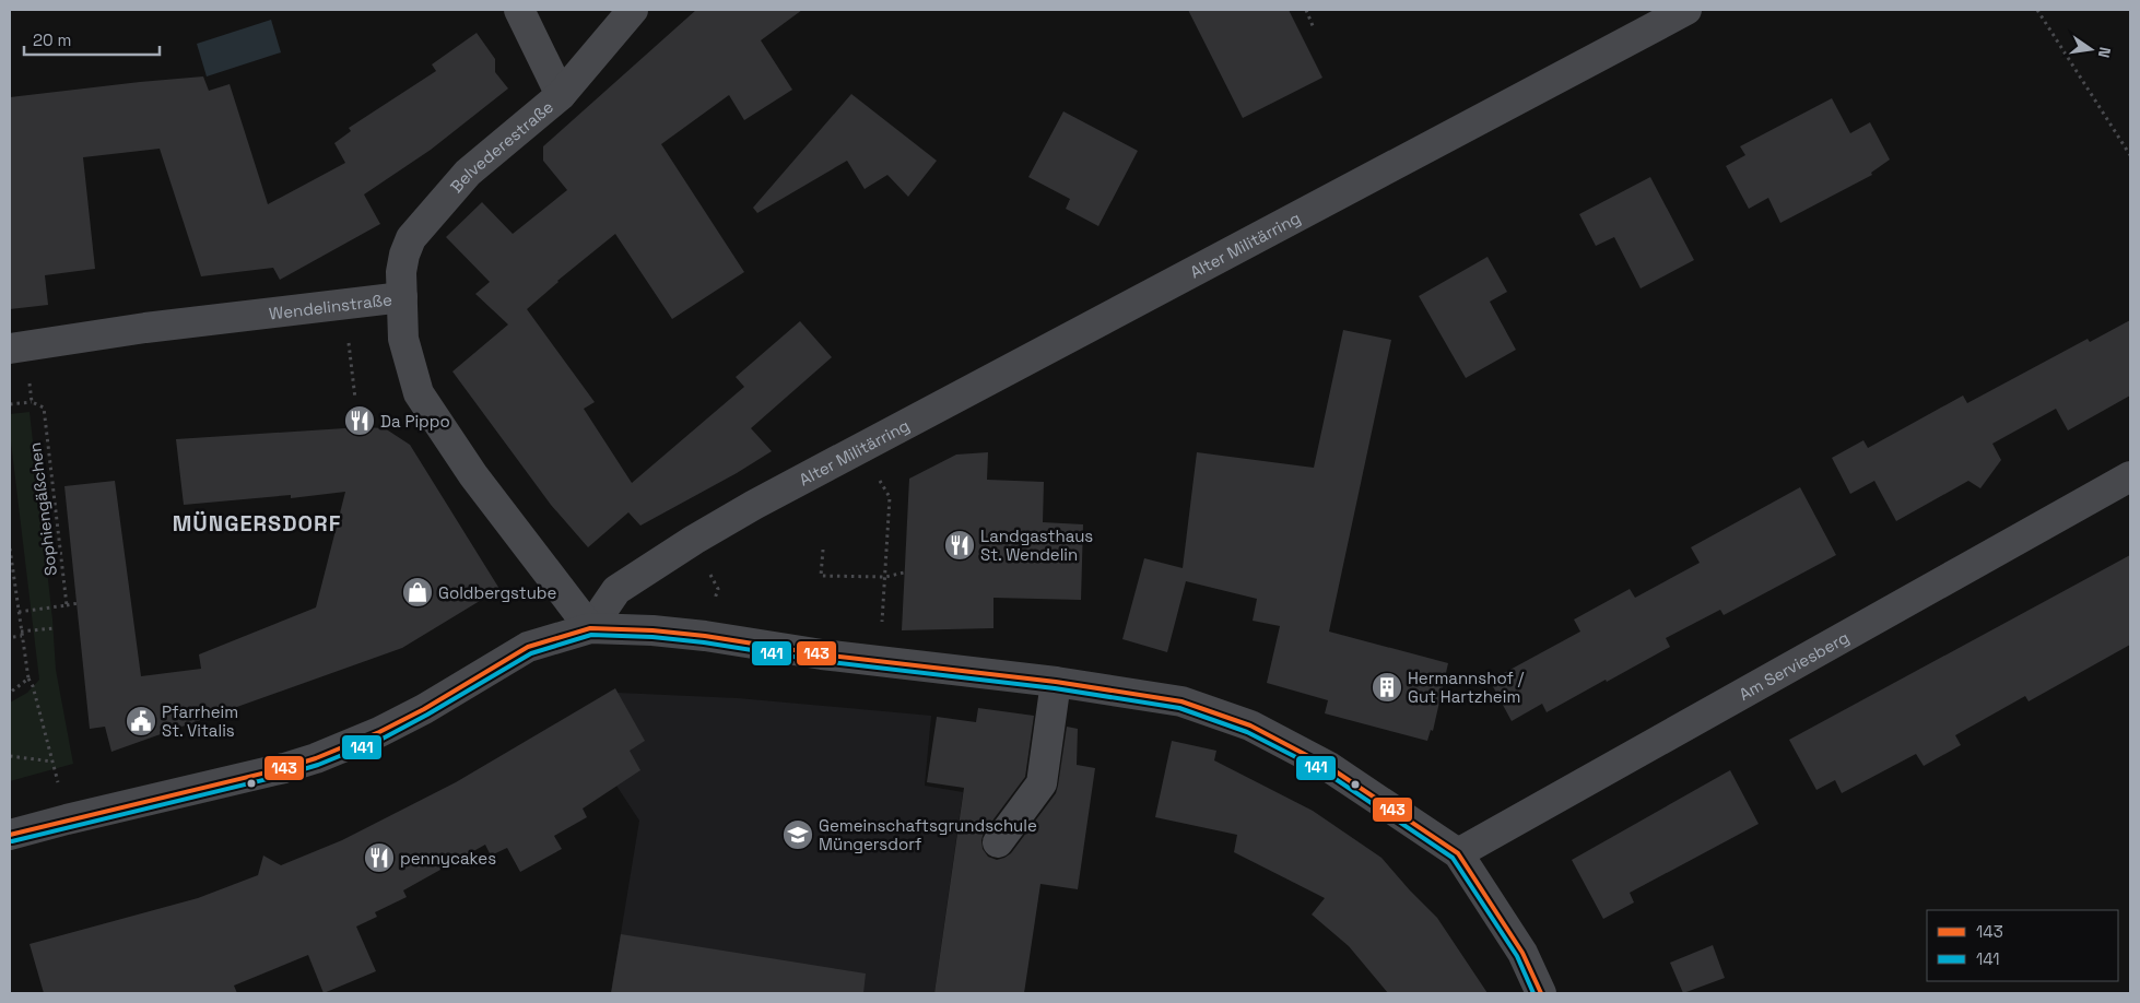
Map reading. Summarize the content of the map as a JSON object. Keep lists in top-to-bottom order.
{
  "streets": {
    "street": [
      "Belvederestraße",
      "Alter Militärring",
      "Wendelinstraße",
      "Am Serviesberg"
    ],
    "path": ["Sophiengäßchen"]
  },
  "crossings": [
    ["Belvederestraße", "Wendelinstraße"],
    ["Alter Militärring", "Wendelinstraße"]
  ],
  "districts": ["MÜNGERSDORF"],
  "places": {
    "restaurant": ["Da Pippo", "Landgasthaus St. Wendelin", "pennycakes"],
    "shop": ["Goldbergstube"],
    "building": ["Hermannshof / Gut Hartzheim"],
    "public building": ["Pfarrheim St. Vitalis"],
    "school or university": ["Gemeinschaftsgrundschule Müngersdorf"]
  },
  "lines": ["transit line 143", "transit line 141"],
  "legend": ["143", "141"],
  "scale_bar": "20 m",
  "north": "right"
}
